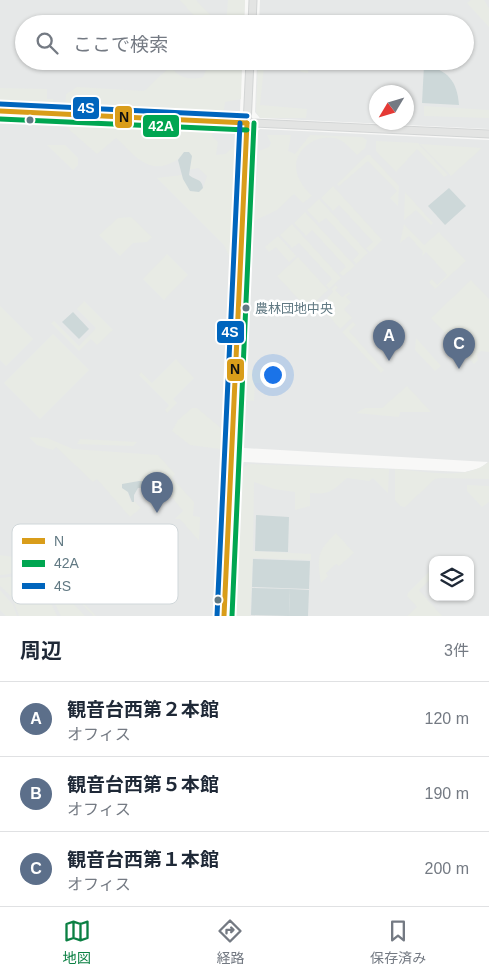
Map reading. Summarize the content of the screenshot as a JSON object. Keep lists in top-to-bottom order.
{
  "places": ["農林団地中央"],
  "lines": ["transit line 4S", "transit line N", "transit line 42A"],
  "legend": ["N", "42A", "4S"],
  "north": "bottom left",
  "page": {
    "search": "ここで検索",
    "pins": ["A", "C", "B"],
    "heading": ["周辺", "3件"],
    "list": [
      {
        "mark": "A",
        "name": "観音台西第２本館",
        "note": "オフィス",
        "value": "120 m"
      },
      {
        "mark": "B",
        "name": "観音台西第５本館",
        "note": "オフィス",
        "value": "190 m"
      },
      {
        "mark": "C",
        "name": "観音台西第１本館",
        "note": "オフィス",
        "value": "200 m"
      }
    ],
    "nav": ["地図", "経路", "保存済み"]
  }
}
